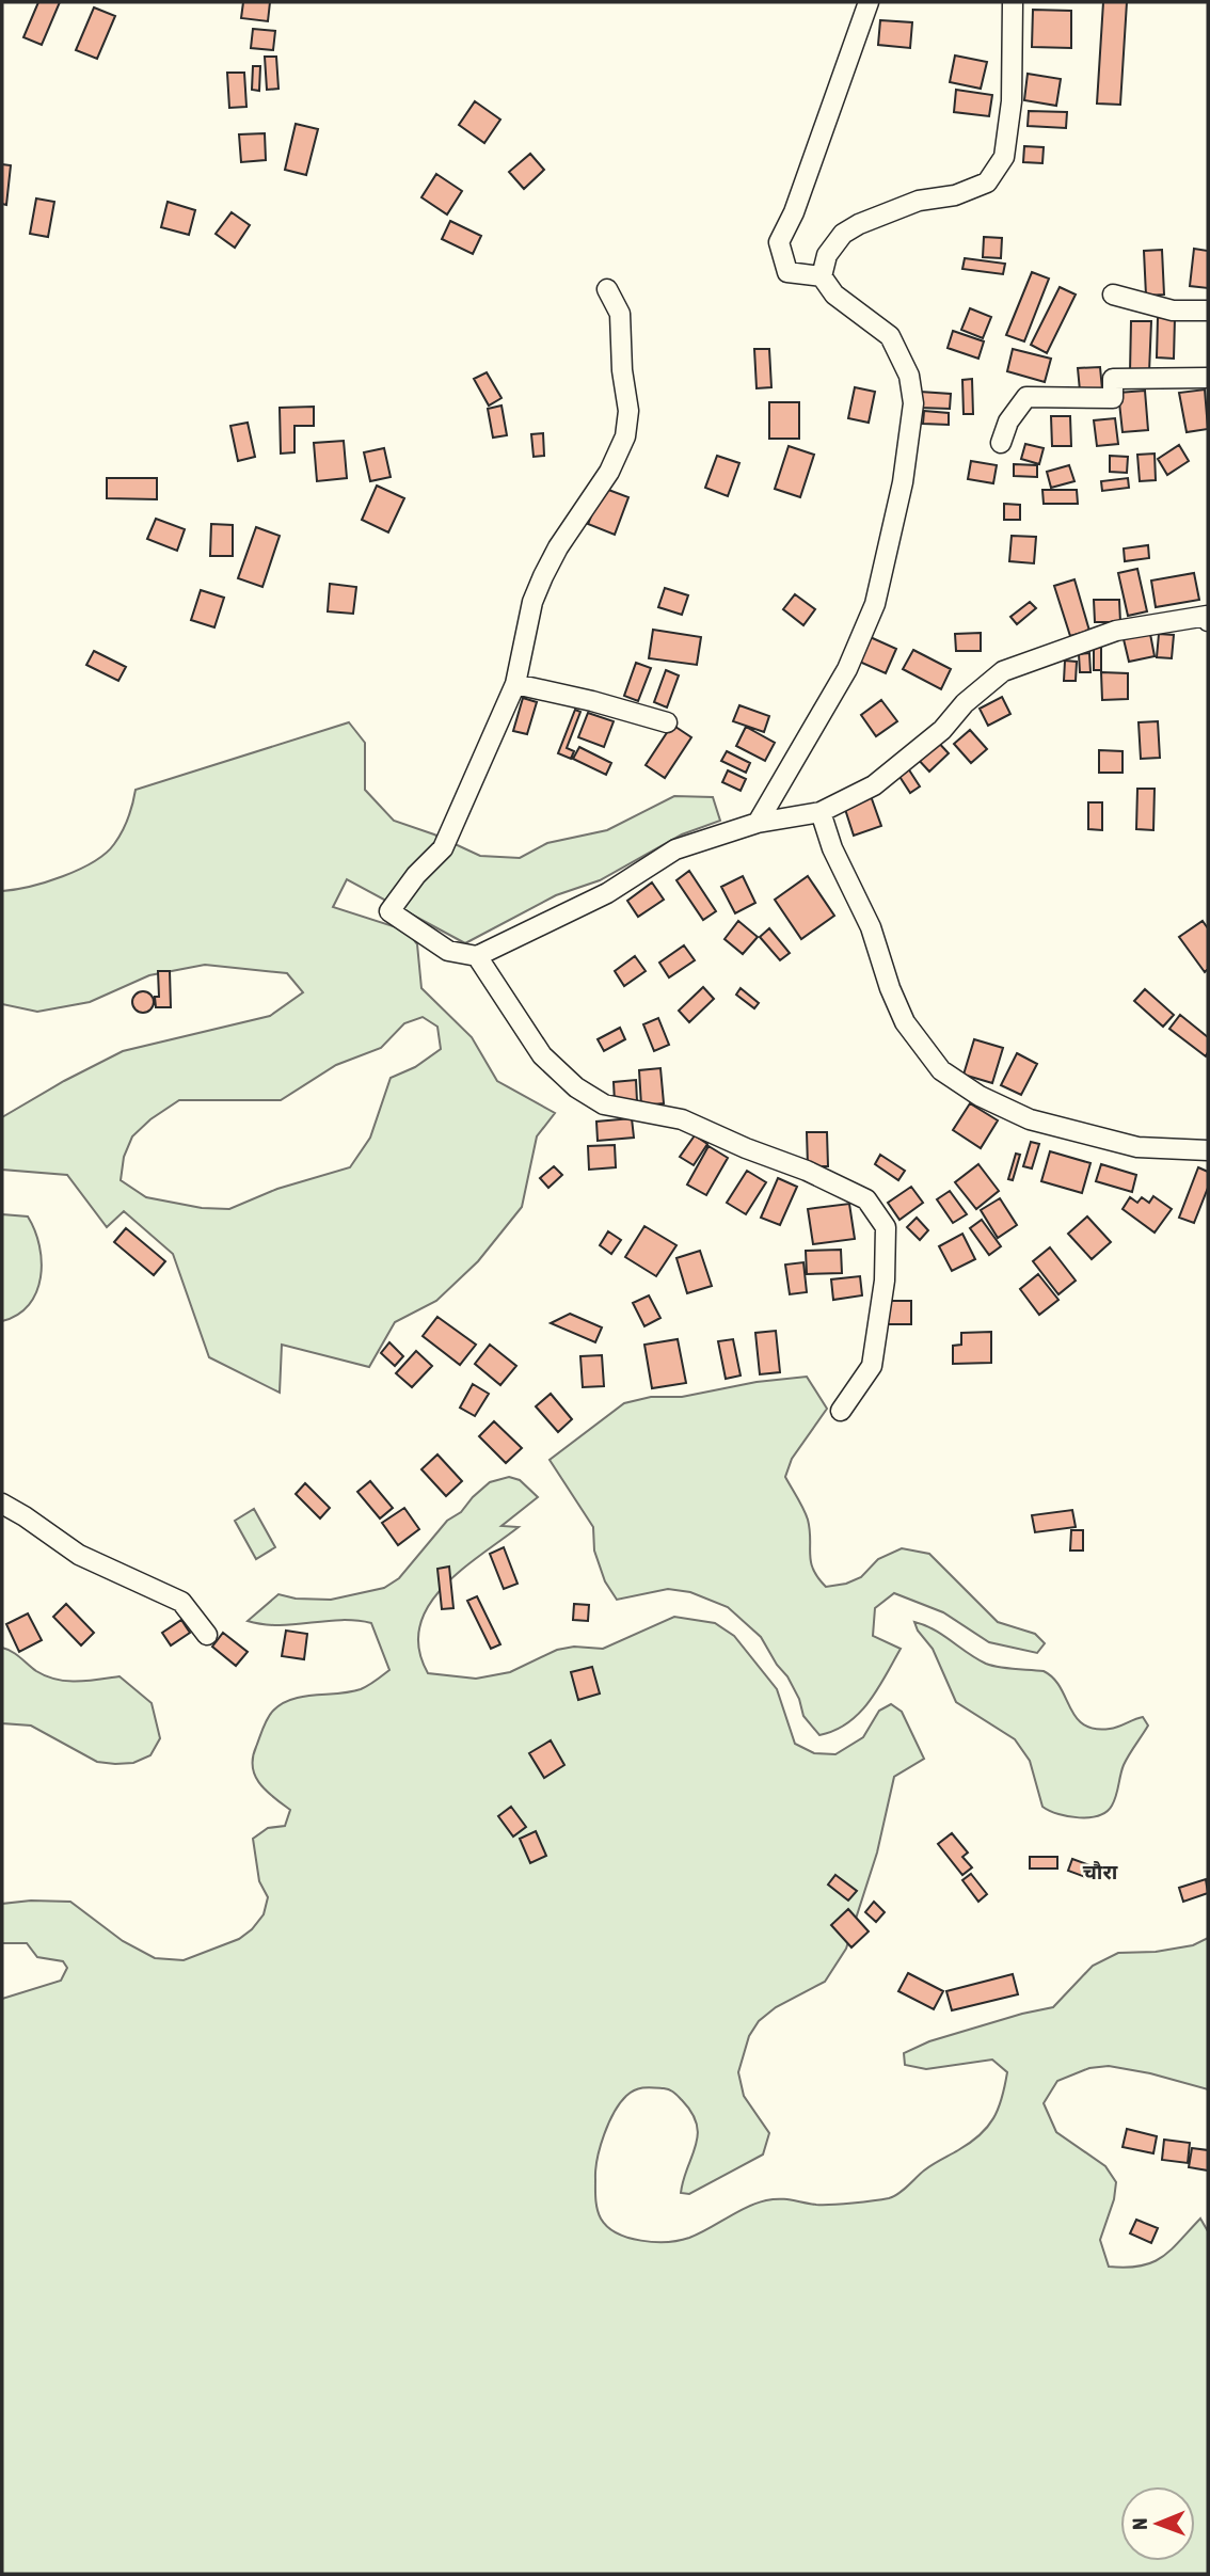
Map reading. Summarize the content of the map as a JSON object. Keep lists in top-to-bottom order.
{
  "districts": ["चौरा"],
  "north": "left"
}
